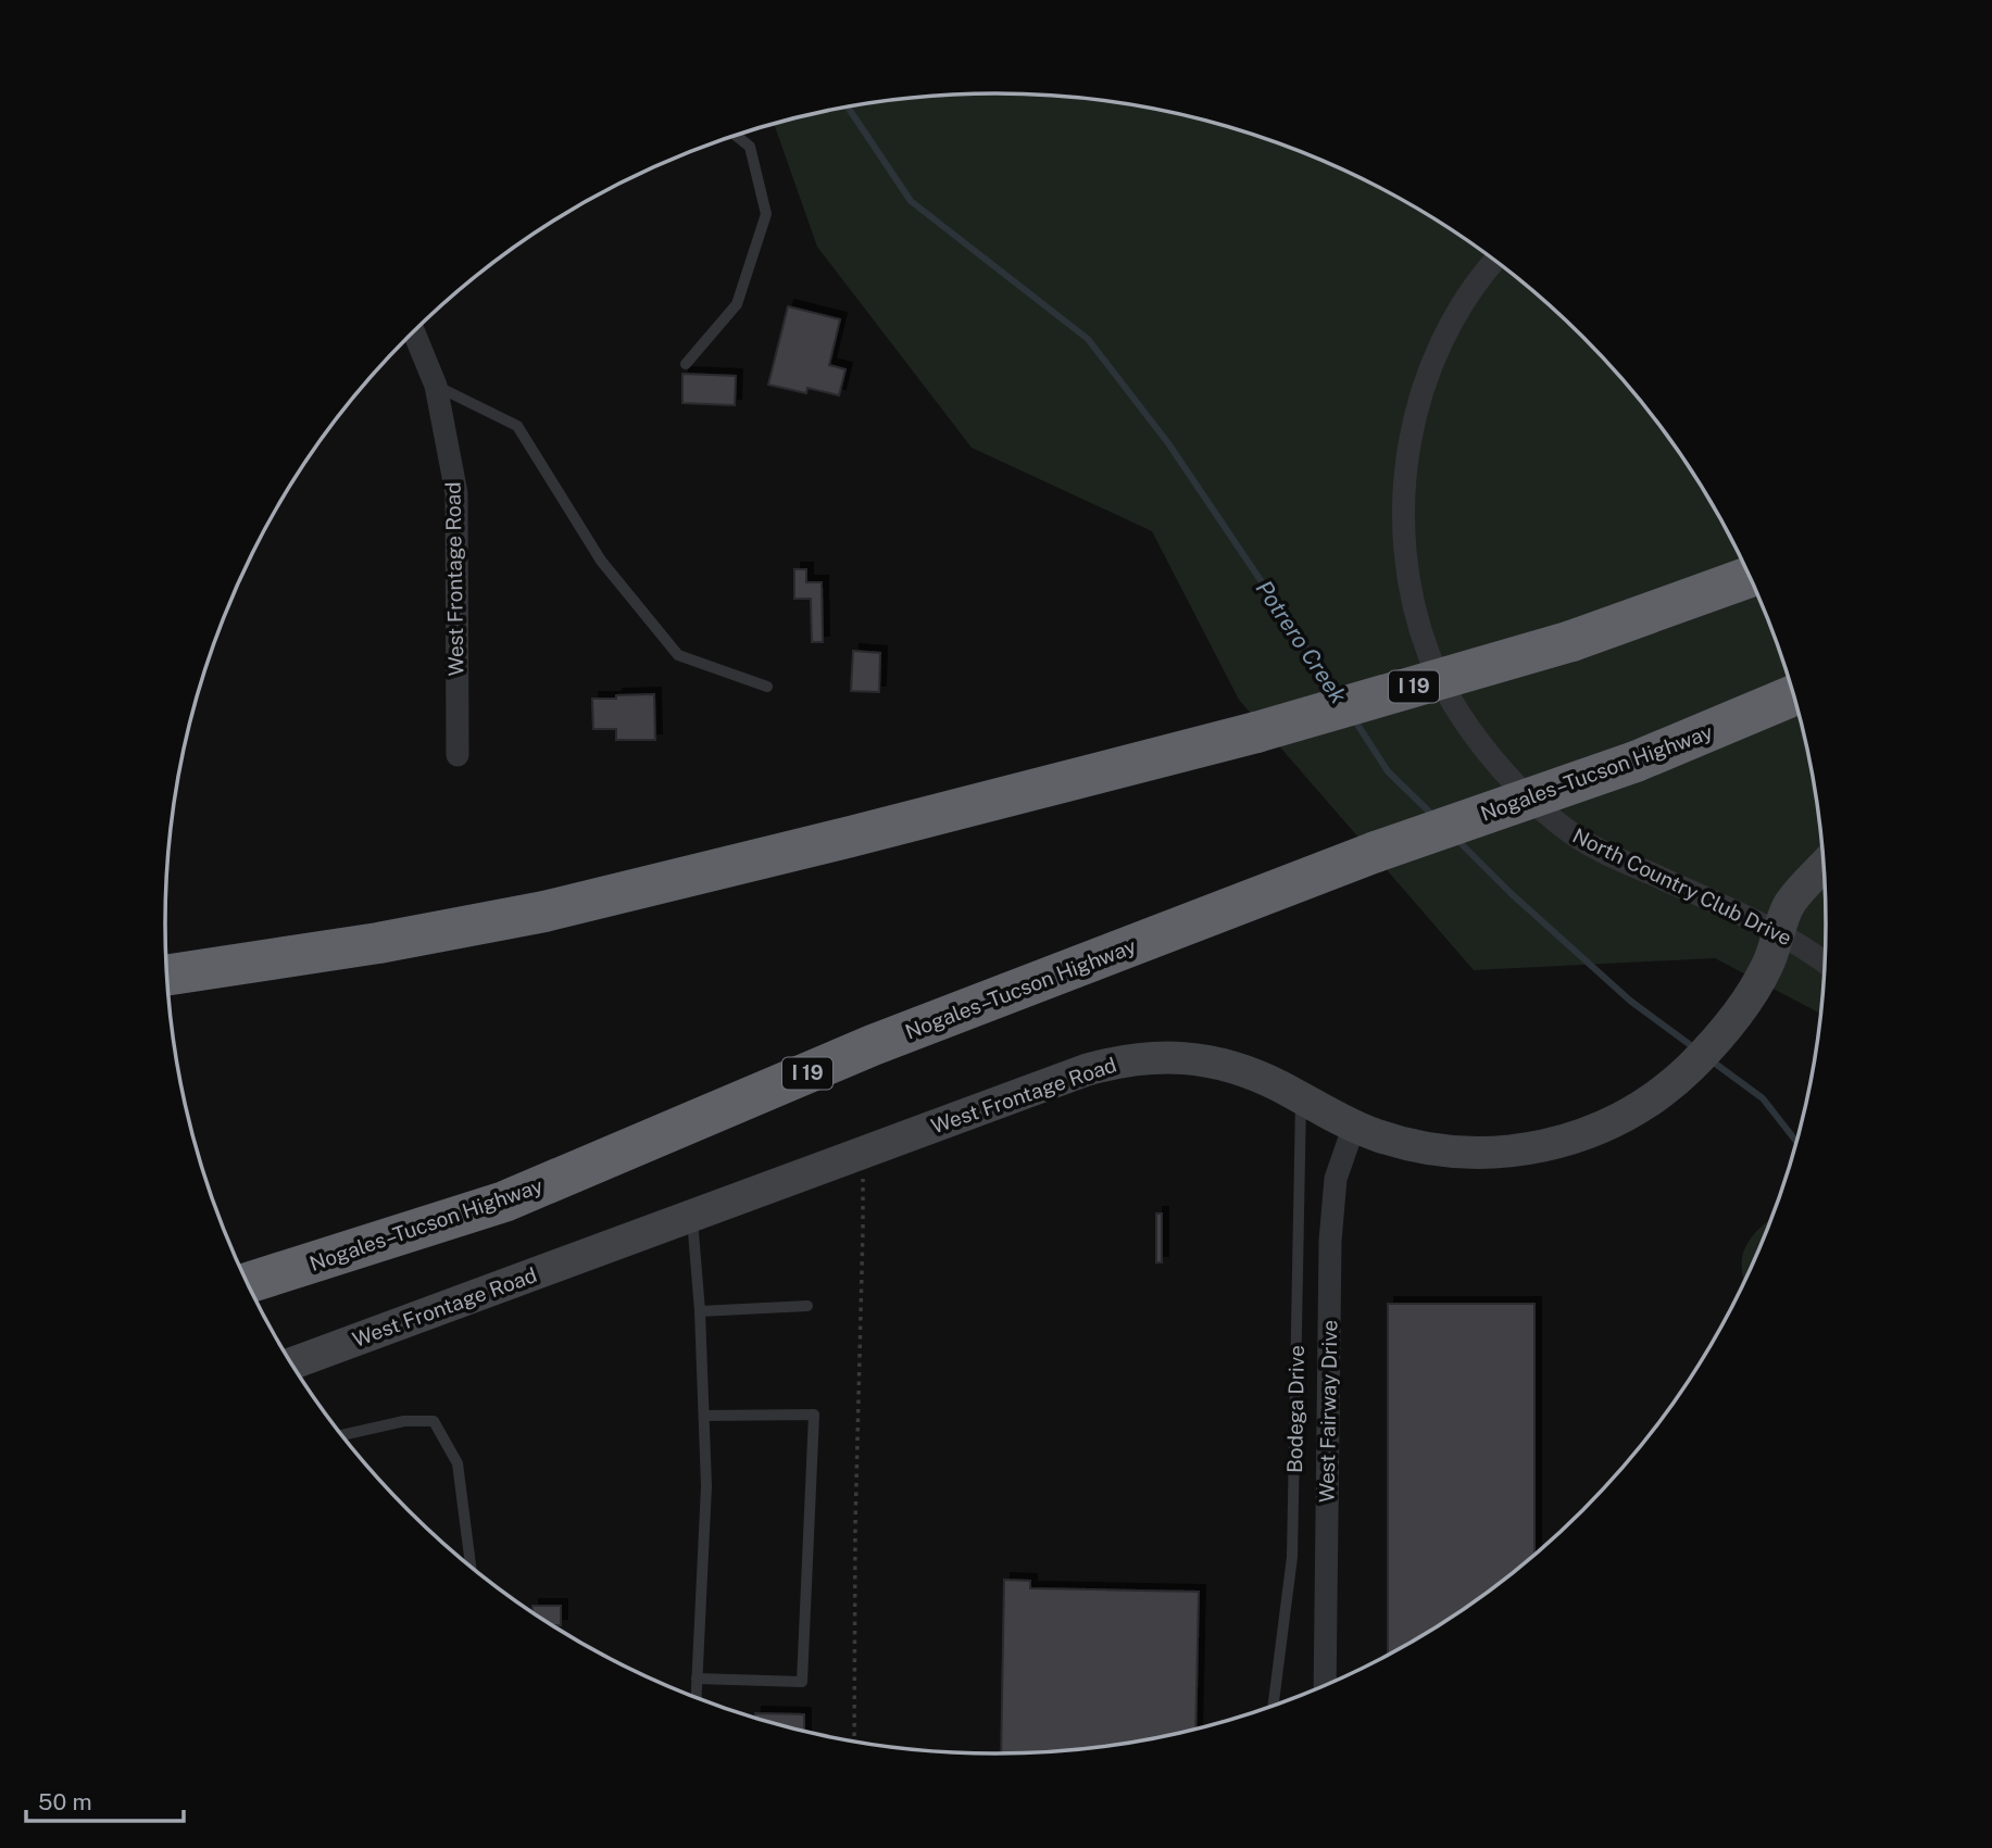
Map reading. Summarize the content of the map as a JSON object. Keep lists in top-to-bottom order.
{
  "streets": {
    "highway": ["I 19", "Nogales–Tucson Highway"],
    "street": ["West Frontage Road", "North Country Club Drive", "West Fairway Drive"],
    "lane": ["Bodega Drive"]
  },
  "crossings": [
    ["West Frontage Road", "North Country Club Drive"],
    ["West Frontage Road", "Bodega Drive"],
    ["West Frontage Road", "West Fairway Drive"]
  ],
  "water": ["Potrero Creek"],
  "scale_bar": "50 m"
}
